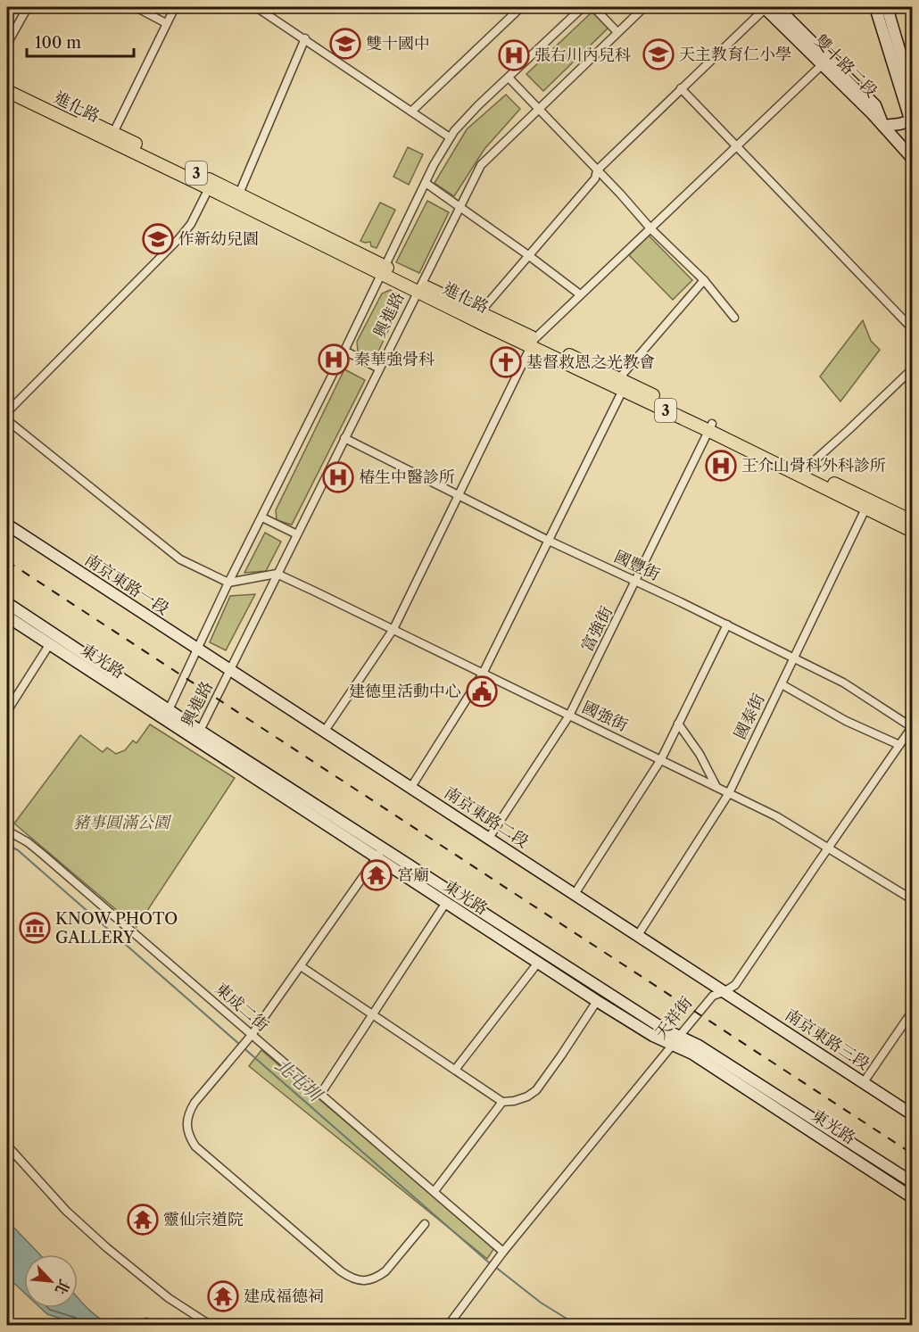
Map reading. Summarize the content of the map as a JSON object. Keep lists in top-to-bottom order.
{
  "streets": {
    "main road": ["進化路", "3"],
    "street": [
      "雙十路二段",
      "興進路",
      "國豐街",
      "南京東路一段",
      "富強街",
      "東光路",
      "國強街",
      "國泰街",
      "南京東路二段",
      "東成二街",
      "天祥街",
      "南京東路三段"
    ]
  },
  "crossings": [
    ["進化路", "興進路"],
    ["進化路", "富強街"],
    ["進化路", "國泰街"],
    ["興進路", "國豐街"],
    ["興進路", "南京東路一段"],
    ["興進路", "東光路"],
    ["興進路", "國強街"],
    ["興進路", "南京東路二段"],
    ["國豐街", "富強街"],
    ["國豐街", "國泰街"],
    ["國豐街", "天祥街"],
    ["南京東路一段", "南京東路二段"],
    ["富強街", "國強街"],
    ["富強街", "南京東路二段"],
    ["東光路", "天祥街"],
    ["國強街", "國泰街"],
    ["國強街", "天祥街"],
    ["國泰街", "南京東路二段"],
    ["南京東路二段", "天祥街"],
    ["南京東路二段", "南京東路三段"],
    ["東成二街", "天祥街"],
    ["天祥街", "南京東路三段"]
  ],
  "water": ["北屯圳"],
  "parks": ["豬事圓滿公園"],
  "places": {
    "school or university": ["雙十國中", "天主教育仁小學", "作新幼兒園"],
    "hospital": [
      "張右川內兒科",
      "秦華強骨科",
      "王介山骨科外科診所",
      "椿生中醫診所"
    ],
    "church": ["基督救恩之光教會"],
    "public building": ["建德里活動中心"],
    "temple": ["宮廟", "靈仙宗道院", "建成福德祠"],
    "museum": ["KNOW PHOTO GALLERY"]
  },
  "scale_bar": "100 m",
  "north": "bottom right"
}
